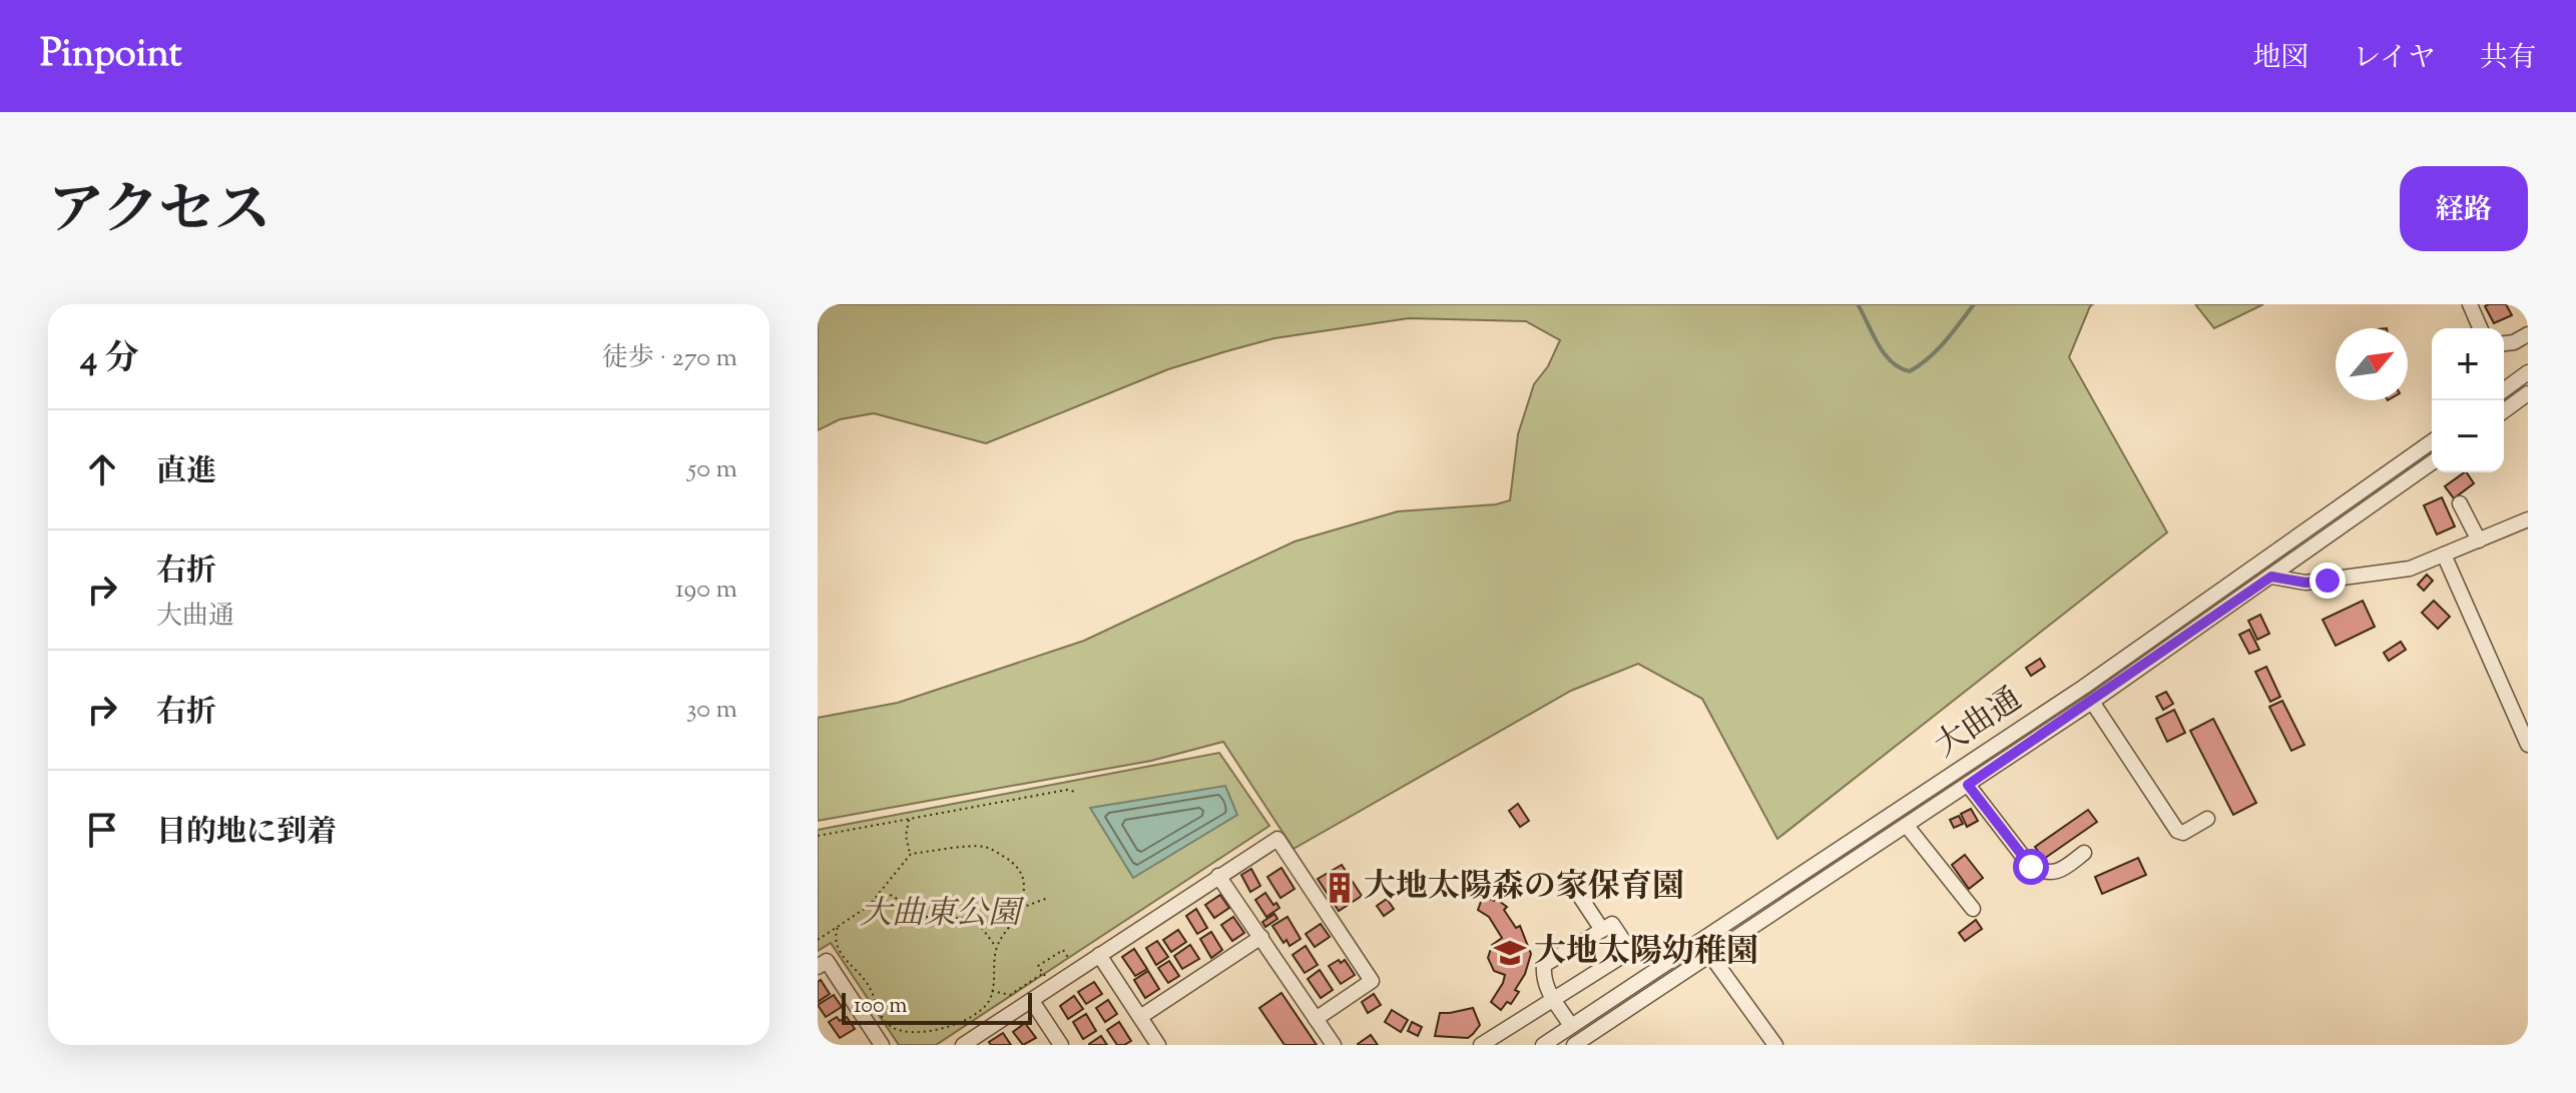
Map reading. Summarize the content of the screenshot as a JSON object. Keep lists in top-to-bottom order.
{
  "streets": {
    "street": ["大曲通"]
  },
  "parks": ["大曲東公園"],
  "places": {
    "building": ["大地太陽森の家保育園"],
    "school or university": ["大地太陽幼稚園"]
  },
  "scale_bar": "100 m",
  "north": "top right",
  "page": {
    "header": "Pinpoint",
    "nav": ["地図", "レイヤ", "共有"],
    "title": "アクセス",
    "buttons": "経路",
    "heading": ["4 分", "徒歩 · 270 m"],
    "map_buttons": ["+", "−"],
    "list": [
      ["直進", "50 m"],
      ["右折", "大曲通", "190 m"],
      ["右折", "30 m"],
      "目的地に到着"
    ],
    "scale": "100 m"
  }
}
